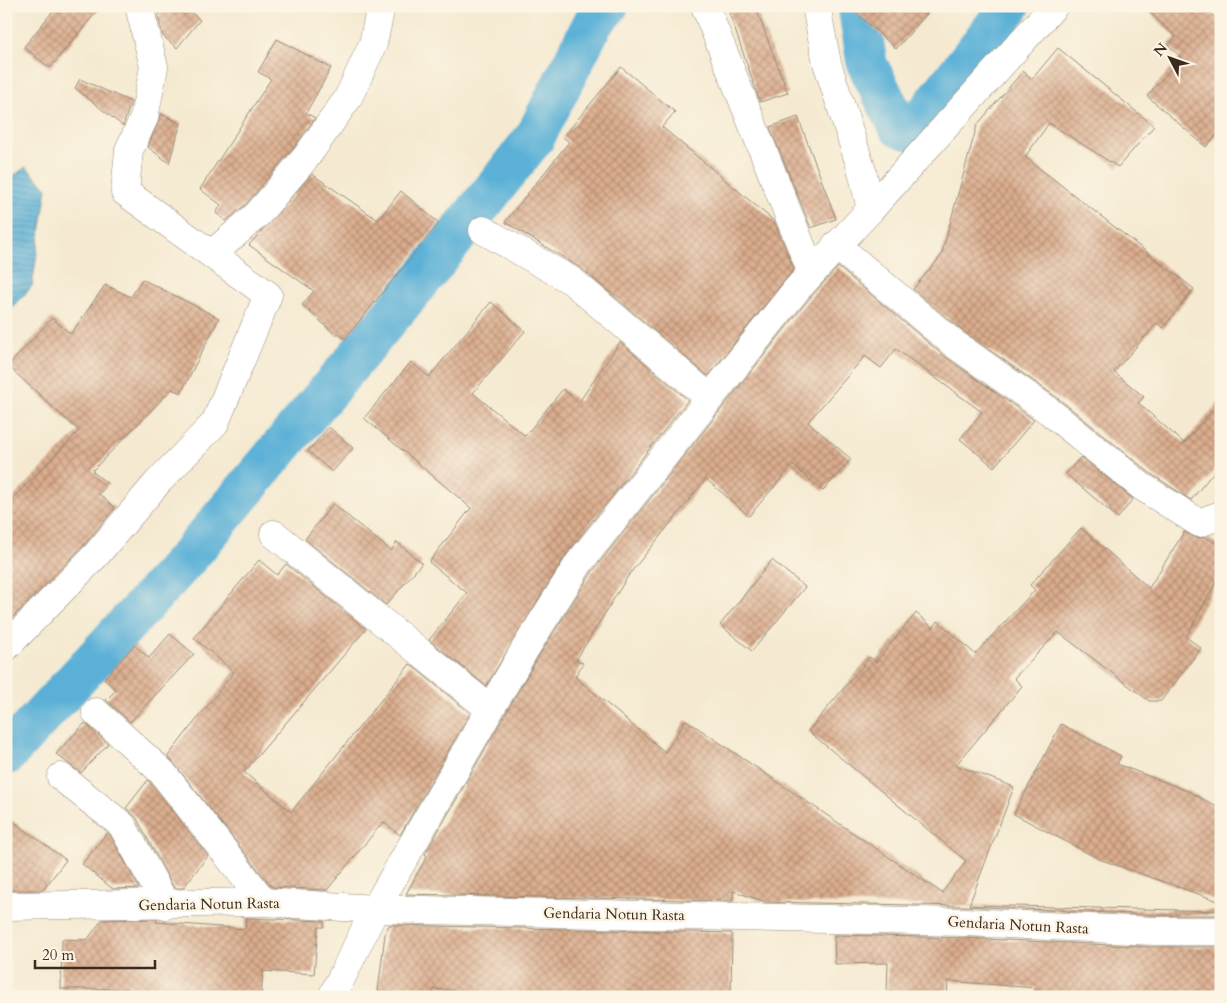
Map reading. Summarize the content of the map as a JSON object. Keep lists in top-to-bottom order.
{
  "streets": {
    "street": ["Gendaria Notun Rasta"]
  },
  "scale_bar": "20 m",
  "north": "top left"
}
